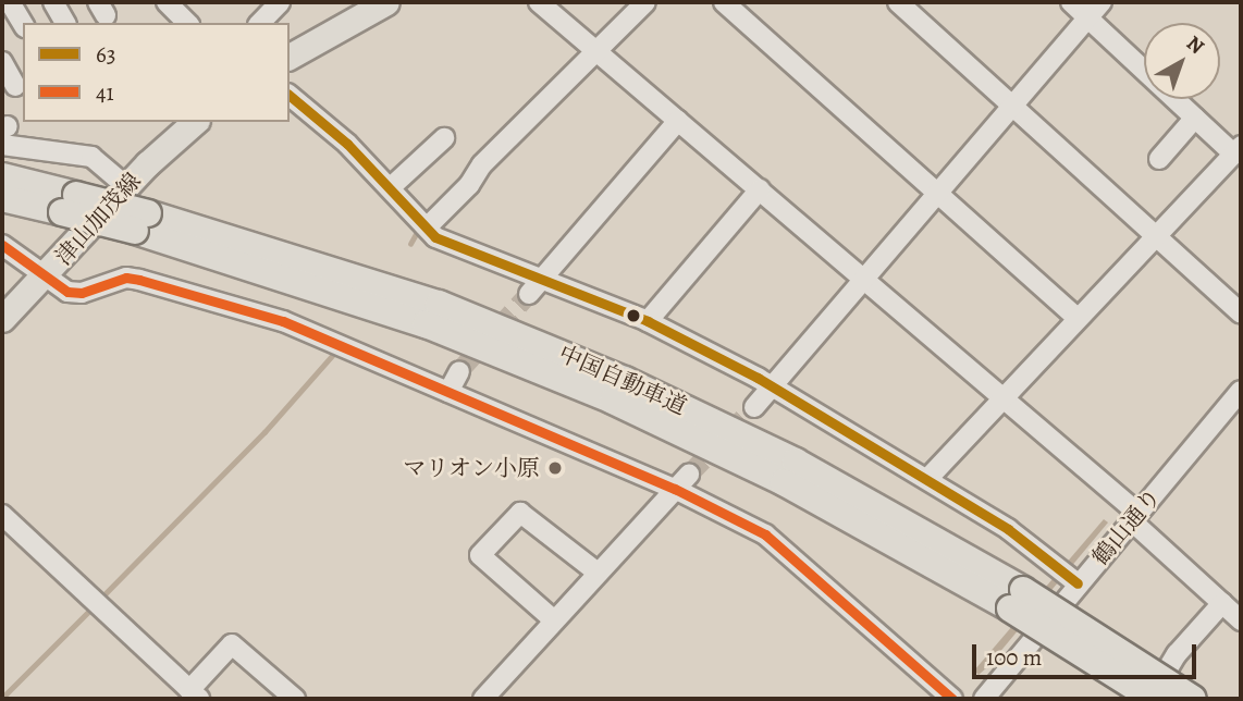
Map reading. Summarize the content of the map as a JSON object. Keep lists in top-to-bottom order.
{
  "streets": {
    "highway": ["中国自動車道"],
    "main road": ["津山加茂線"],
    "street": ["鶴山通り"]
  },
  "places": ["マリオン小原"],
  "lines": ["transit line 63", "transit line 41"],
  "legend": ["63", "41"],
  "scale_bar": "100 m",
  "north": "top right"
}
